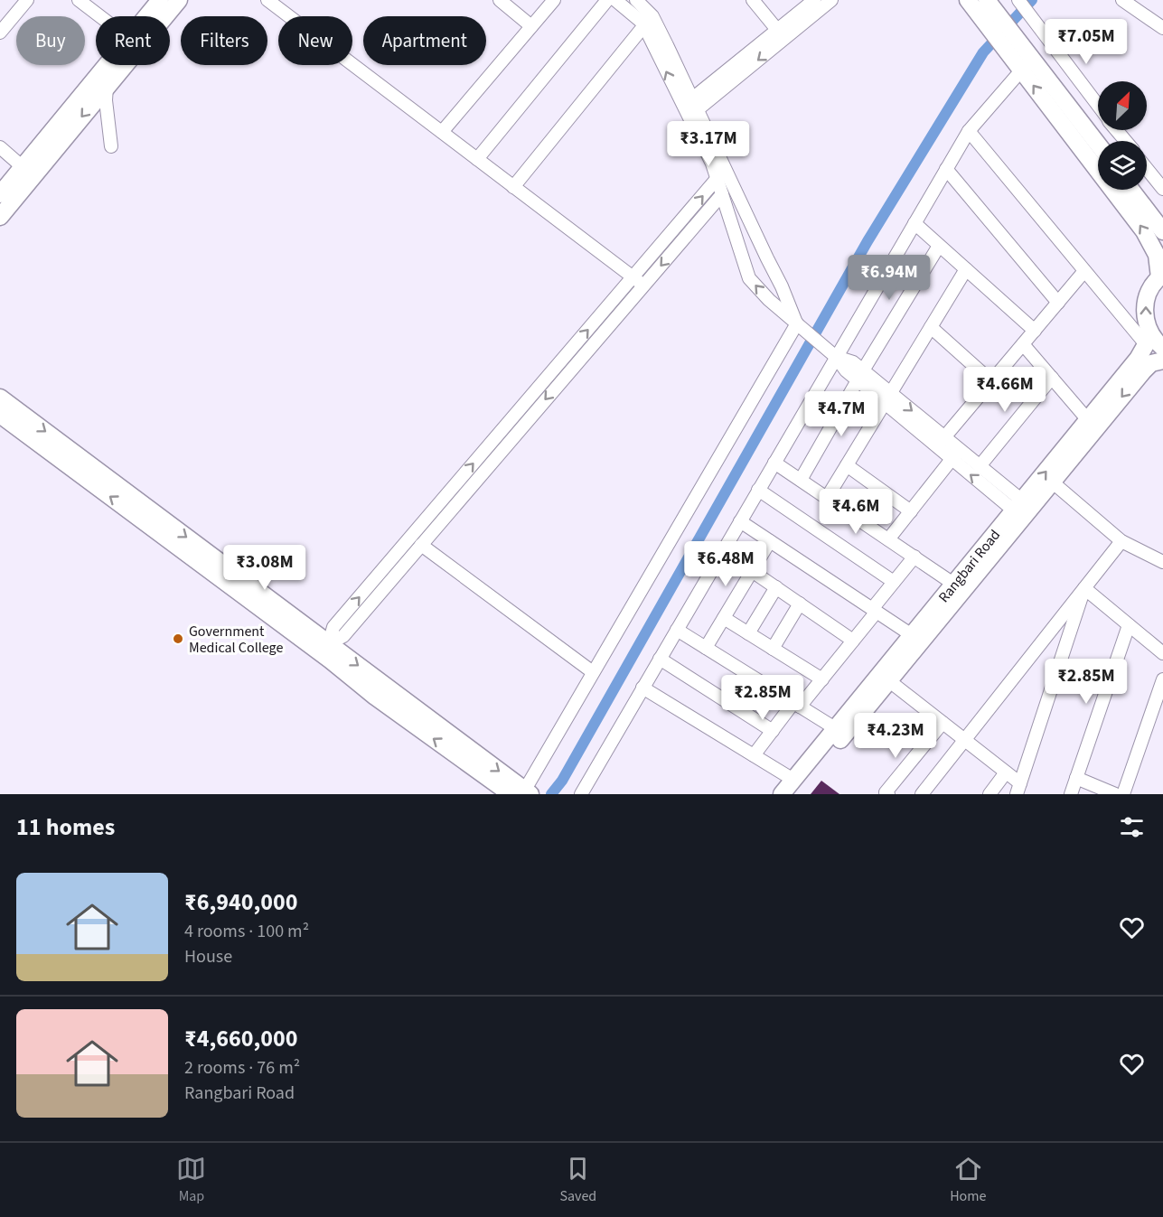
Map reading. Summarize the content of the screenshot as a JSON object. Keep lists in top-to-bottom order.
{
  "streets": {
    "street": ["Rangbari Road"]
  },
  "places": ["Government Medical College"],
  "north": "top right",
  "page": {
    "chip": [
      "Buy",
      "Rent",
      "Filters",
      "New",
      "Apartment"
    ],
    "price": [
      "₹7.05M",
      "₹3.17M",
      "₹6.94M",
      "₹4.66M",
      "₹4.7M",
      "₹4.6M",
      "₹6.48M",
      "₹3.08M",
      "₹2.85M",
      "₹2.85M",
      "₹4.23M"
    ],
    "heading": "11 homes",
    "list": [
      {
        "name": "₹6,940,000",
        "note": "4 rooms · 100 m² · House"
      },
      {
        "name": "₹4,660,000",
        "note": "2 rooms · 76 m² · Rangbari Road"
      }
    ],
    "tabs": ["Map", "Saved", "Home"]
  }
}
